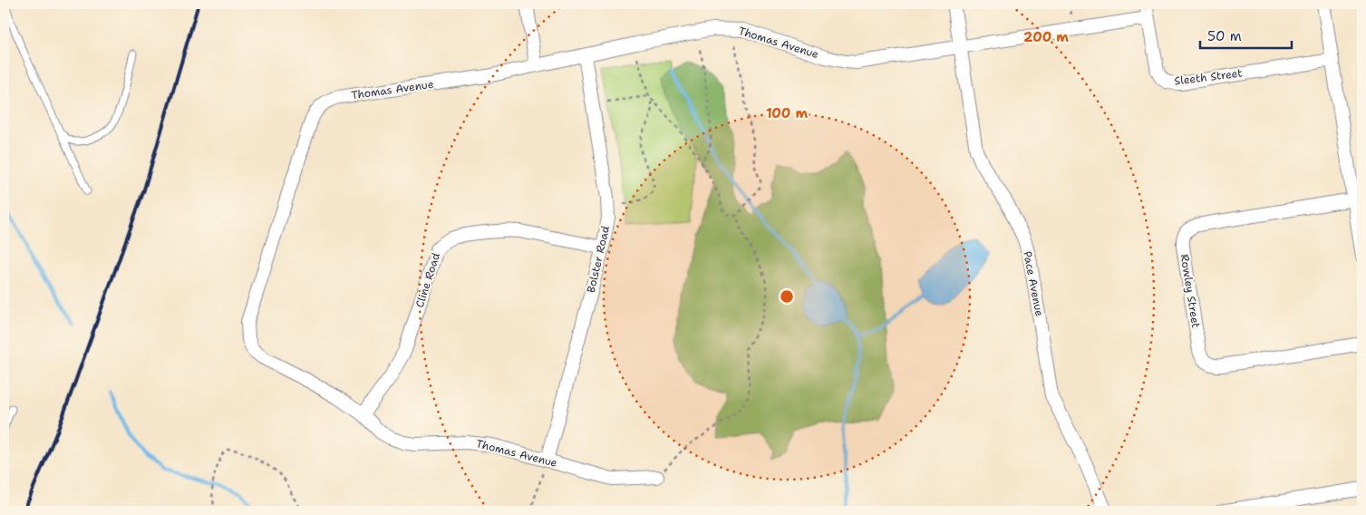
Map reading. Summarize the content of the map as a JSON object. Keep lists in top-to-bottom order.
{
  "streets": {
    "street": [
      "Thomas Avenue",
      "Sleeth Street",
      "Bolster Road",
      "Cline Road",
      "Pace Avenue",
      "Rowley Street"
    ]
  },
  "crossings": [
    ["Thomas Avenue", "Sleeth Street"],
    ["Thomas Avenue", "Bolster Road"],
    ["Thomas Avenue", "Cline Road"],
    ["Thomas Avenue", "Pace Avenue"],
    ["Bolster Road", "Cline Road"]
  ],
  "scale_bar": "50 m",
  "rings": ["200 m", "100 m"]
}
